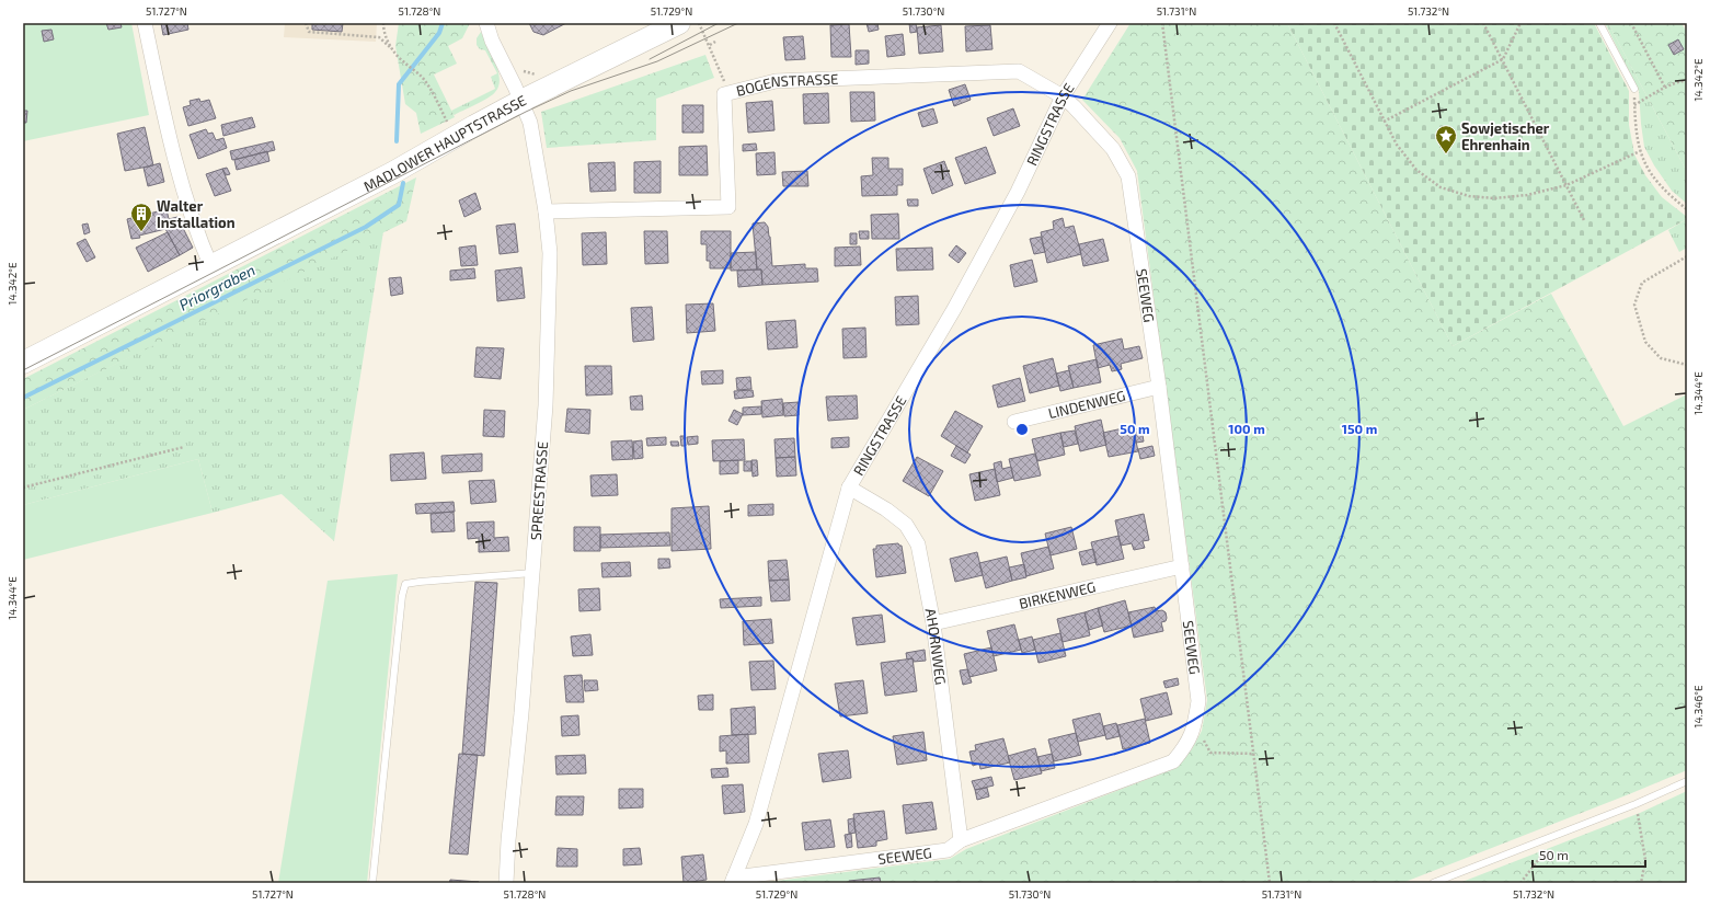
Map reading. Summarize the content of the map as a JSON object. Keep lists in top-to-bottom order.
{
  "streets": {
    "main road": ["MADLOWER HAUPTSTRASSE"],
    "street": [
      "BOGENSTRASSE",
      "RINGSTRASSE",
      "SEEWEG",
      "LINDENWEG",
      "SPREESTRASSE",
      "BIRKENWEG",
      "AHORNWEG"
    ]
  },
  "crossings": [
    ["BOGENSTRASSE", "RINGSTRASSE"],
    ["BOGENSTRASSE", "SEEWEG"],
    ["BOGENSTRASSE", "SPREESTRASSE"],
    ["RINGSTRASSE", "SEEWEG"],
    ["RINGSTRASSE", "AHORNWEG"],
    ["MADLOWER HAUPTSTRASSE", "SPREESTRASSE"],
    ["SEEWEG", "LINDENWEG"],
    ["SEEWEG", "BIRKENWEG"],
    ["SEEWEG", "AHORNWEG"],
    ["BIRKENWEG", "AHORNWEG"]
  ],
  "water": ["Priorgraben"],
  "places": {
    "place": ["Sowjetischer Ehrenhain"],
    "building": ["Walter Installation"]
  },
  "scale_bar": "50 m",
  "coordinates": [
    "51.727°N",
    "51.728°N",
    "51.729°N",
    "51.730°N",
    "51.731°N",
    "51.732°N",
    "14.342°E",
    "14.344°E",
    "14.346°E"
  ],
  "rings": ["50 m", "100 m", "150 m"]
}
